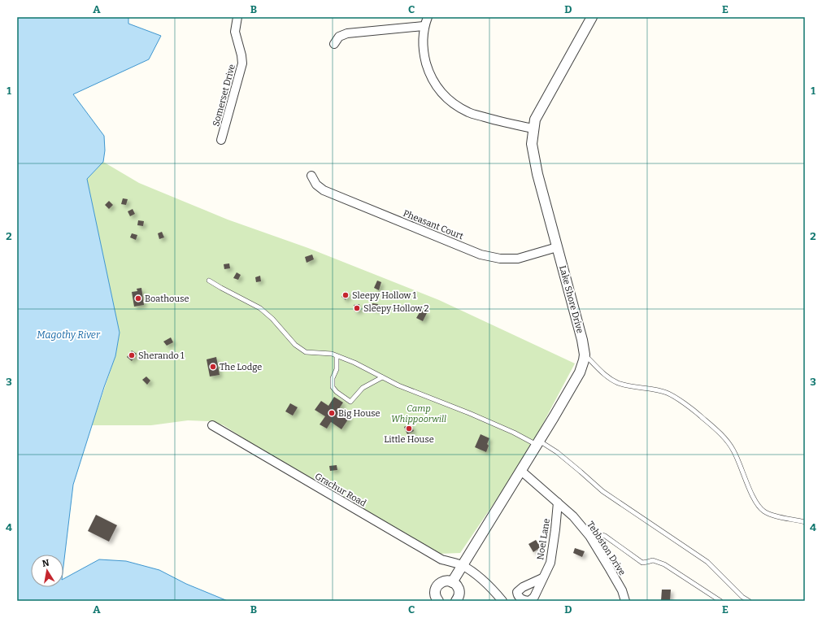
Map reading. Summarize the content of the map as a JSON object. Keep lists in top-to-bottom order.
{
  "streets": {
    "street": [
      "Somerset Drive",
      "Pheasant Court",
      "Lake Shore Drive",
      "Grachur Road",
      "Noel Lane",
      "Tebbston Drive"
    ]
  },
  "crossings": [
    ["Pheasant Court", "Lake Shore Drive"],
    ["Lake Shore Drive", "Grachur Road"],
    ["Lake Shore Drive", "Tebbston Drive"],
    ["Noel Lane", "Tebbston Drive"]
  ],
  "water": ["Magothy River"],
  "parks": ["Camp Whippoorwill"],
  "places": [
    "Sleepy Hollow 1",
    "Boathouse",
    "Sleepy Hollow 2",
    "Sherando 1",
    "The Lodge",
    "Big House",
    "Little House"
  ],
  "north": "top",
  "grid": {
    "columns": [
      "A",
      "B",
      "C",
      "D",
      "E"
    ],
    "rows": [
      "1",
      "2",
      "3",
      "4"
    ]
  }
}
